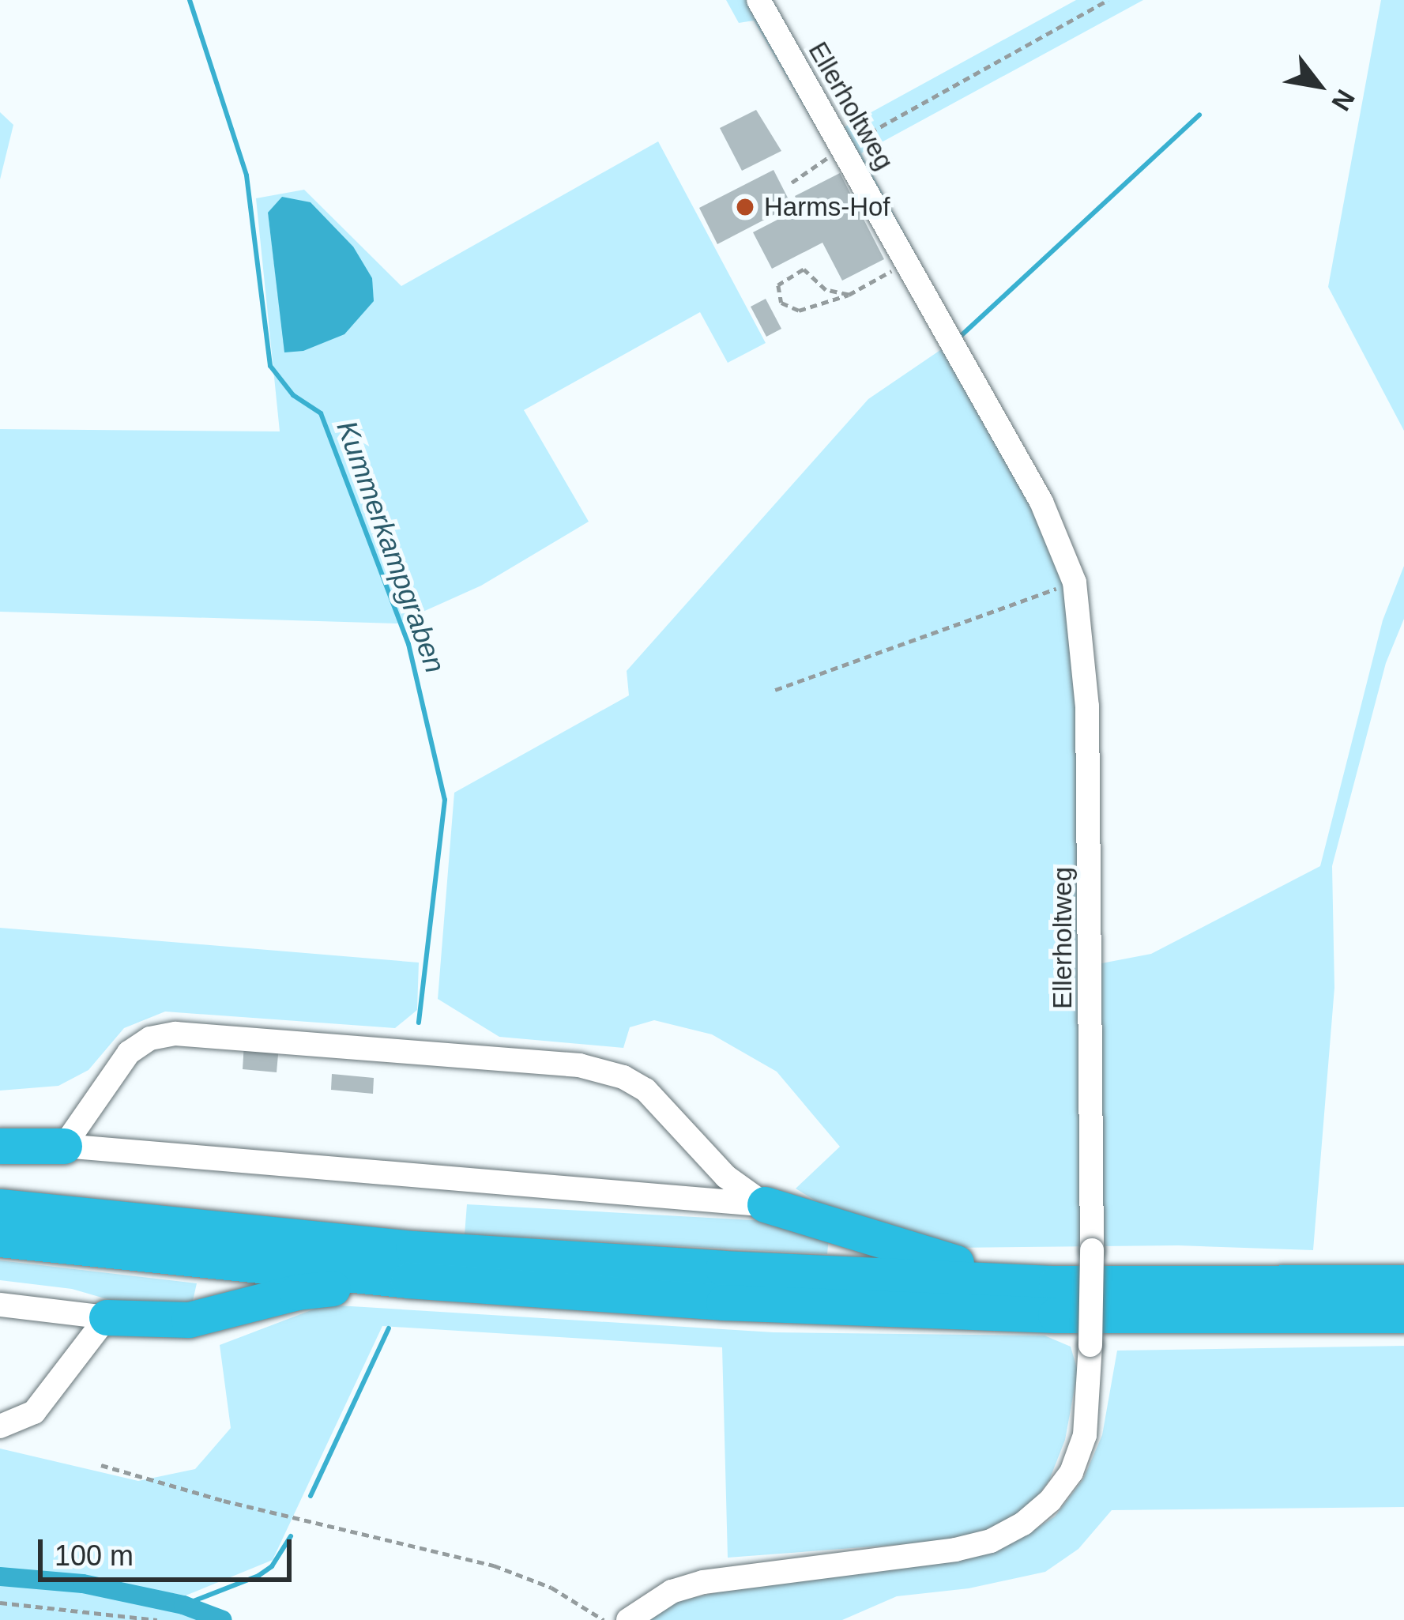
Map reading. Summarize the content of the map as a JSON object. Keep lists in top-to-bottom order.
{
  "streets": {
    "street": ["Ellerholtweg"]
  },
  "water": ["Kummerkampgraben"],
  "places": ["Harms-Hof"],
  "scale_bar": "100 m",
  "north": "bottom right"
}
